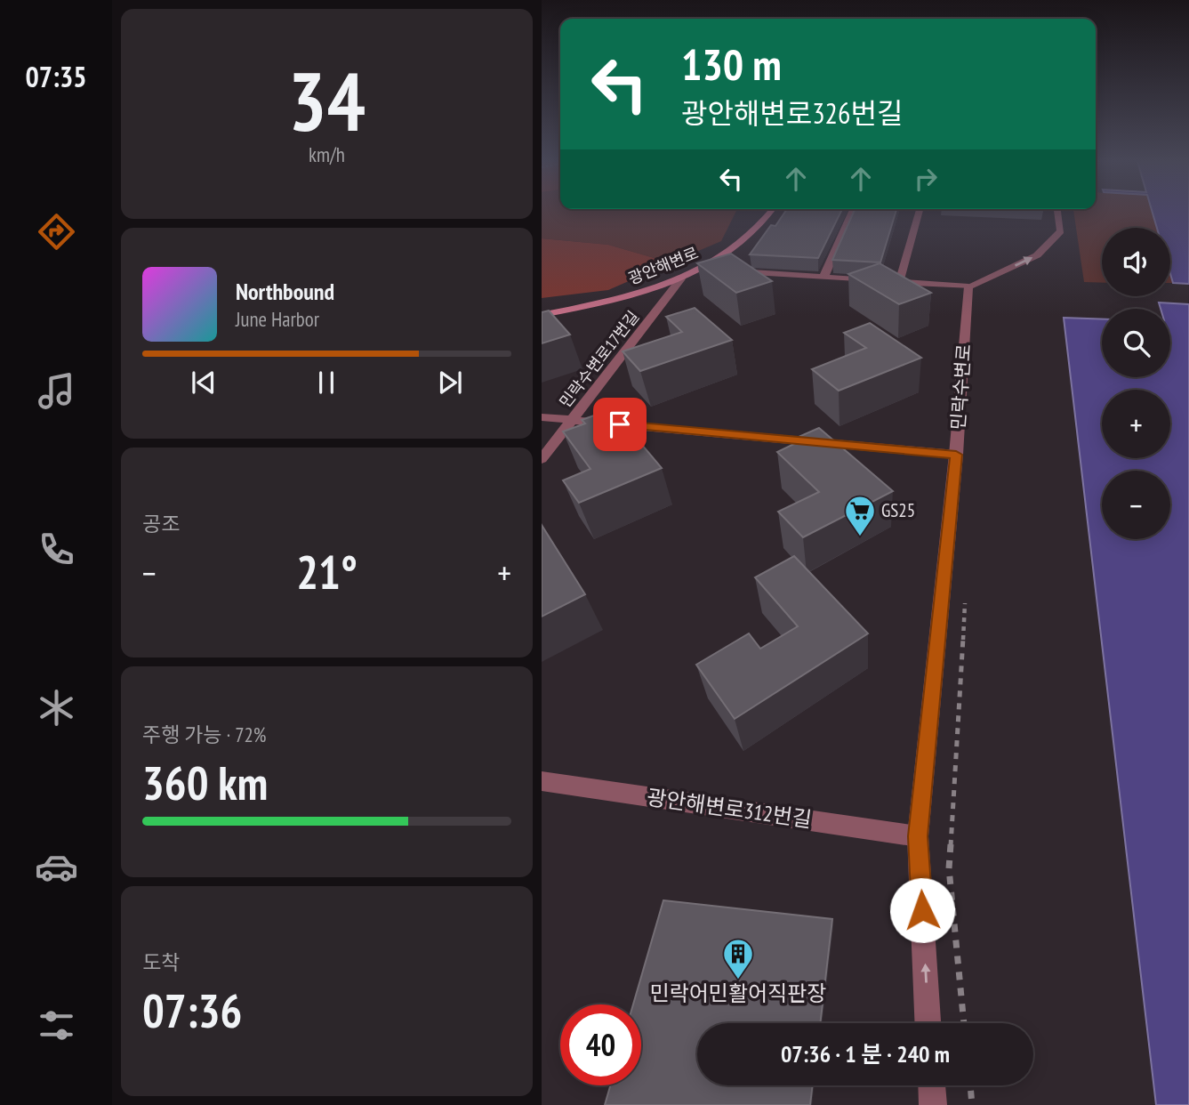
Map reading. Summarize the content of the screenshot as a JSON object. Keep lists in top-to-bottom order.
{
  "streets": {
    "main road": ["광안해변로"],
    "street": ["민락수변로17번길", "민락수변로", "광안해변로312번길"]
  },
  "crossings": [
    ["광안해변로", "민락수변로17번길"],
    ["민락수변로", "광안해변로312번길"]
  ],
  "places": {
    "supermarket": ["GS25"],
    "building": ["민락어민활어직판장"]
  },
  "page": {
    "tabs": "07:35",
    "tile": [
      ["34", "km/h"],
      "공조",
      ["주행 가능 · 72%", "360 km"],
      ["도착", "07:36"]
    ],
    "turn": ["130 m", "광안해변로326번길"],
    "map_buttons": ["+", "−"],
    "song": ["Northbound", "June Harbor"],
    "heat": ["−", "21°", "+"],
    "limit": "40",
    "trip": "07:36 · 1 분 · 240 m"
  }
}
